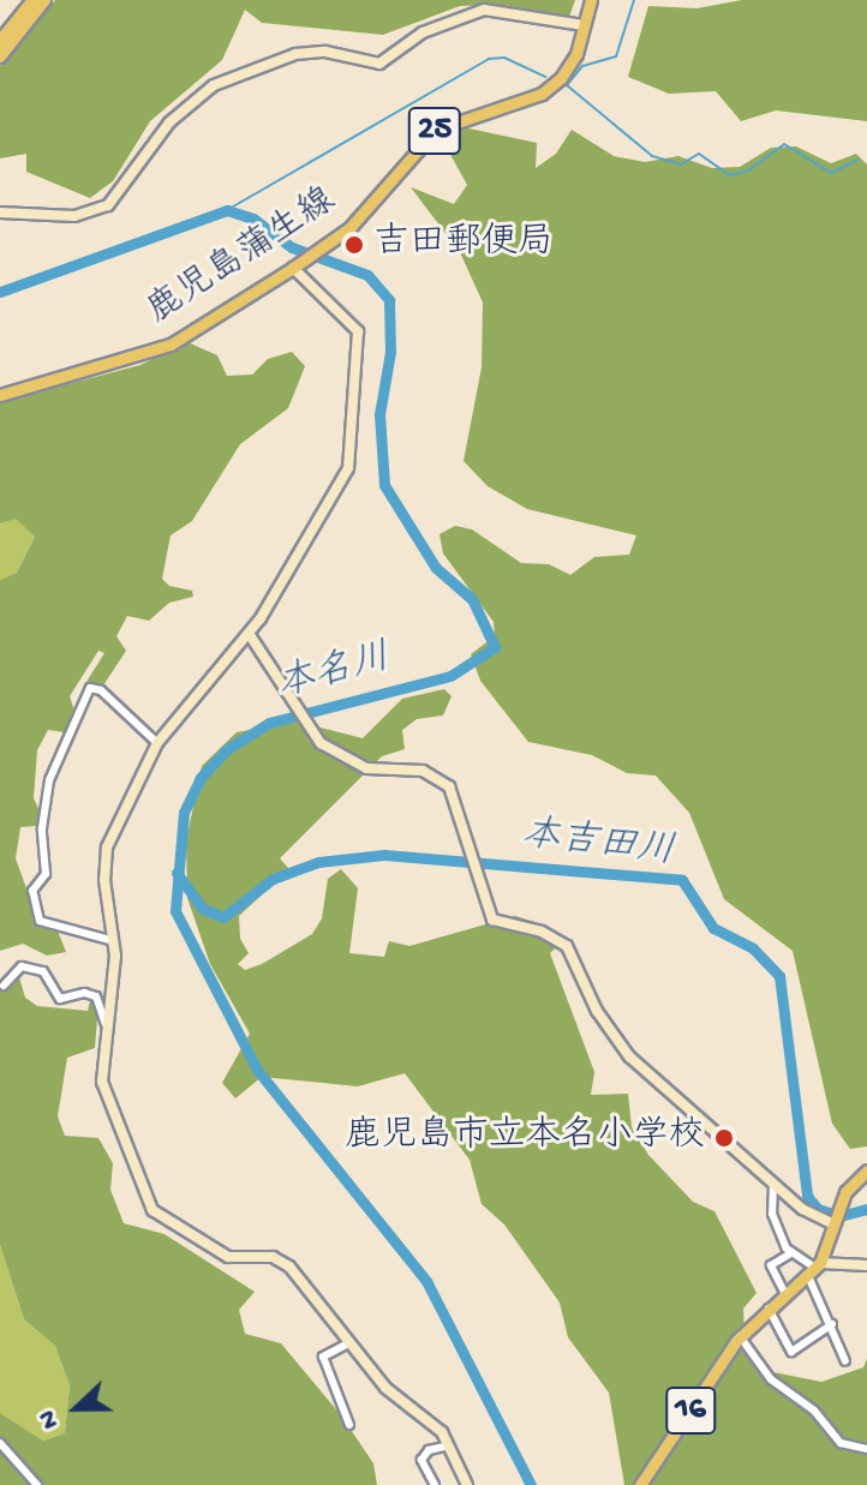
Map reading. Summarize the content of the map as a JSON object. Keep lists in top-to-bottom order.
{
  "streets": {
    "main road": ["25", "鹿児島蒲生線", "16"]
  },
  "water": ["本名川", "本吉田川"],
  "places": ["吉田郵便局", "鹿児島市立本名小学校"],
  "north": "left"
}
